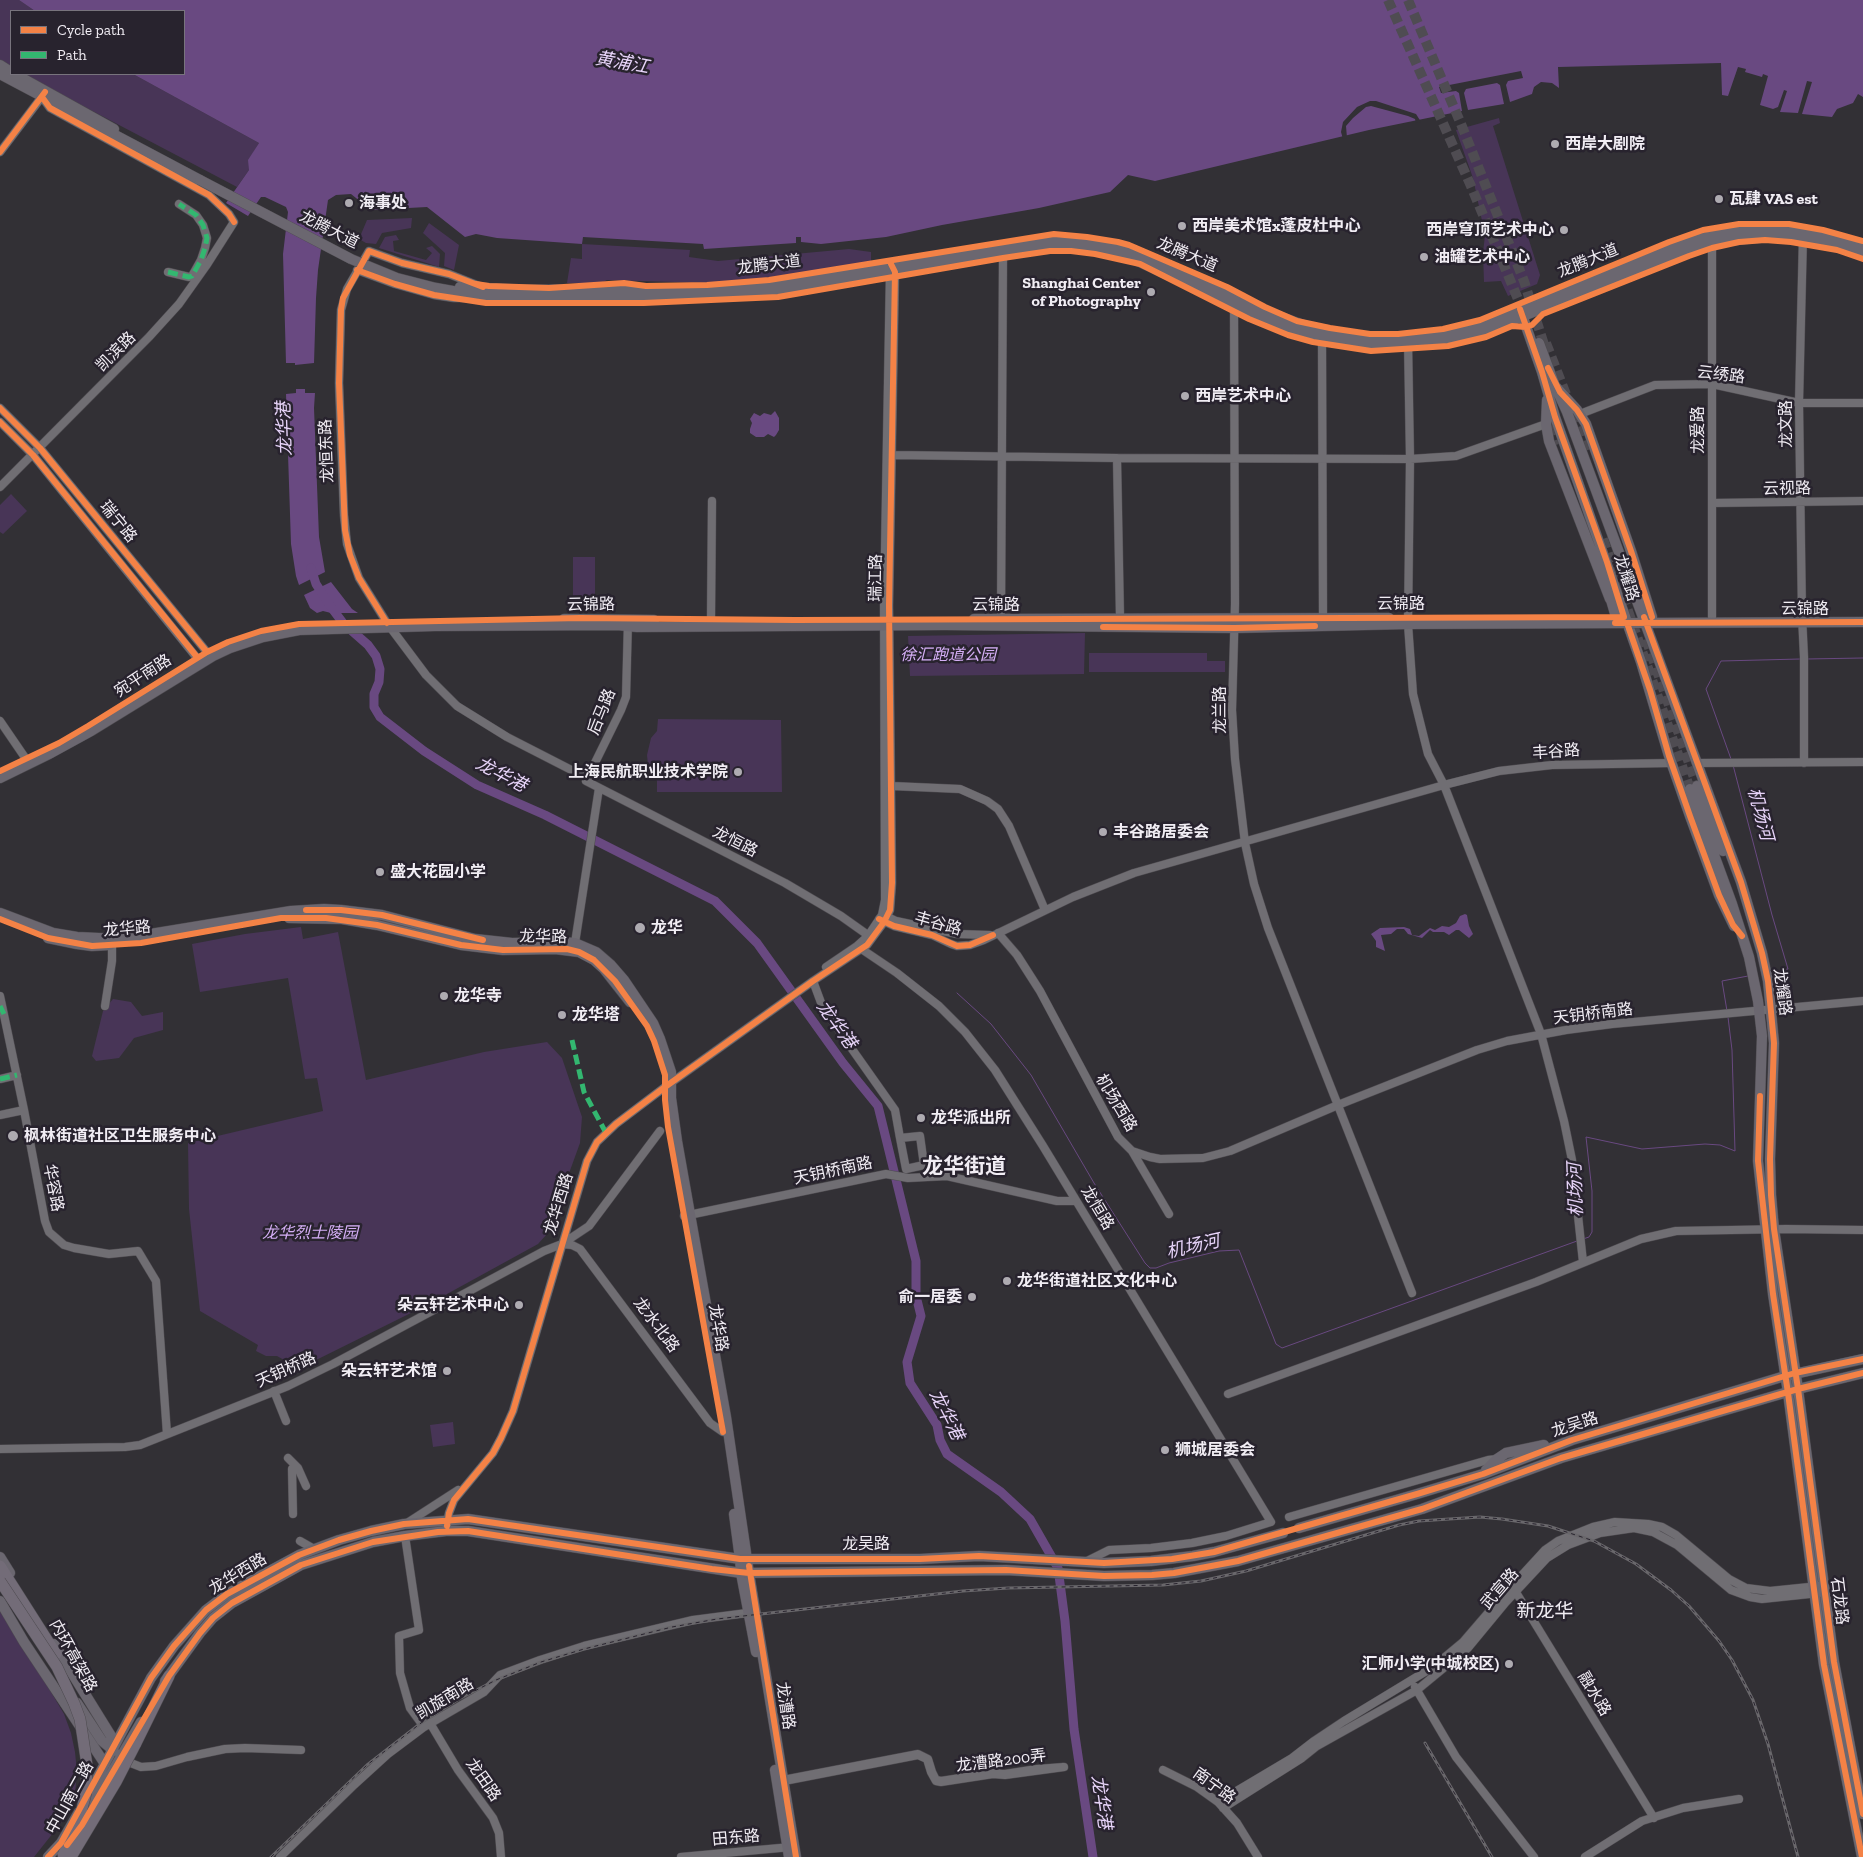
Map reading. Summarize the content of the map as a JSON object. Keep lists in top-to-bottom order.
{
  "streets": {
    "highway": ["内环高架路"],
    "main road": [
      "龙腾大道",
      "龙耀路",
      "云锦路",
      "宛平南路",
      "龙华路",
      "龙华西路",
      "龙吴路",
      "石龙路",
      "龙漕路",
      "中山南二路"
    ],
    "street": [
      "凯滨路",
      "云绣路",
      "龙文路",
      "龙爱路",
      "龙恒东路",
      "云视路",
      "瑞宁路",
      "瑞江路",
      "龙兰路",
      "后马路",
      "丰谷路",
      "龙恒路",
      "天钥桥南路",
      "机场西路",
      "华容路",
      "龙水北路",
      "天钥桥路",
      "武宣路",
      "融水路",
      "凯旋南路",
      "龙漕路200弄",
      "龙田路",
      "南宁路",
      "田东路"
    ]
  },
  "crossings": [
    ["龙腾大道", "凯滨路"],
    ["龙腾大道", "龙文路"],
    ["龙腾大道", "龙爱路"],
    ["龙腾大道", "龙恒东路"],
    ["龙腾大道", "瑞江路"],
    ["龙腾大道", "龙耀路"],
    ["龙腾大道", "龙兰路"],
    ["凯滨路", "瑞宁路"],
    ["云绣路", "龙文路"],
    ["云绣路", "龙爱路"],
    ["云绣路", "龙耀路"],
    ["龙文路", "云视路"],
    ["龙文路", "云锦路"],
    ["龙爱路", "云视路"],
    ["龙爱路", "云锦路"],
    ["龙恒东路", "云锦路"],
    ["龙恒东路", "后马路"],
    ["龙恒东路", "龙恒路"],
    ["瑞宁路", "宛平南路"],
    ["瑞江路", "云锦路"],
    ["瑞江路", "丰谷路"],
    ["瑞江路", "龙华西路"],
    ["龙耀路", "云锦路"],
    ["龙耀路", "丰谷路"],
    ["龙耀路", "天钥桥南路"],
    ["龙耀路", "龙吴路"],
    ["龙耀路", "石龙路"],
    ["云锦路", "宛平南路"],
    ["云锦路", "龙兰路"],
    ["云锦路", "后马路"],
    ["龙兰路", "丰谷路"],
    ["龙兰路", "天钥桥南路"],
    ["后马路", "龙恒路"],
    ["丰谷路", "机场西路"],
    ["丰谷路", "龙华西路"],
    ["龙恒路", "天钥桥南路"],
    ["龙恒路", "龙华西路"],
    ["龙恒路", "龙吴路"],
    ["龙华路", "天钥桥南路"],
    ["龙华路", "龙华西路"],
    ["龙华路", "龙水北路"],
    ["天钥桥南路", "机场西路"],
    ["华容路", "天钥桥路"],
    ["龙华西路", "龙水北路"],
    ["龙华西路", "天钥桥路"],
    ["龙华西路", "龙吴路"],
    ["龙华西路", "龙田路"],
    ["龙华西路", "中山南二路"],
    ["龙水北路", "天钥桥路"],
    ["龙吴路", "石龙路"],
    ["龙吴路", "龙漕路"],
    ["武宣路", "融水路"],
    ["武宣路", "南宁路"],
    ["内环高架路", "中山南二路"],
    ["凯旋南路", "龙漕路"],
    ["凯旋南路", "龙田路"],
    ["龙漕路", "龙漕路200弄"],
    ["龙漕路", "田东路"],
    ["龙漕路200弄", "田东路"]
  ],
  "districts": ["龙华街道", "新龙华"],
  "water": ["黄浦江", "龙华港", "机场河"],
  "parks": ["徐汇跑道公园", "龙华烈士陵园"],
  "places": [
    "西岸大剧院",
    "瓦肆 VAS est",
    "海事处",
    "西岸美术馆x蓬皮杜中心",
    "西岸穹顶艺术中心",
    "油罐艺术中心",
    "Shanghai Center of Photography",
    "西岸艺术中心",
    "上海民航职业技术学院",
    "丰谷路居委会",
    "盛大花园小学",
    "龙华",
    "龙华寺",
    "龙华塔",
    "龙华派出所",
    "枫林街道社区卫生服务中心",
    "龙华街道社区文化中心",
    "俞一居委",
    "朵云轩艺术中心",
    "朵云轩艺术馆",
    "狮城居委会",
    "汇师小学(中城校区)"
  ],
  "legend": ["Cycle path", "Path"]
}
